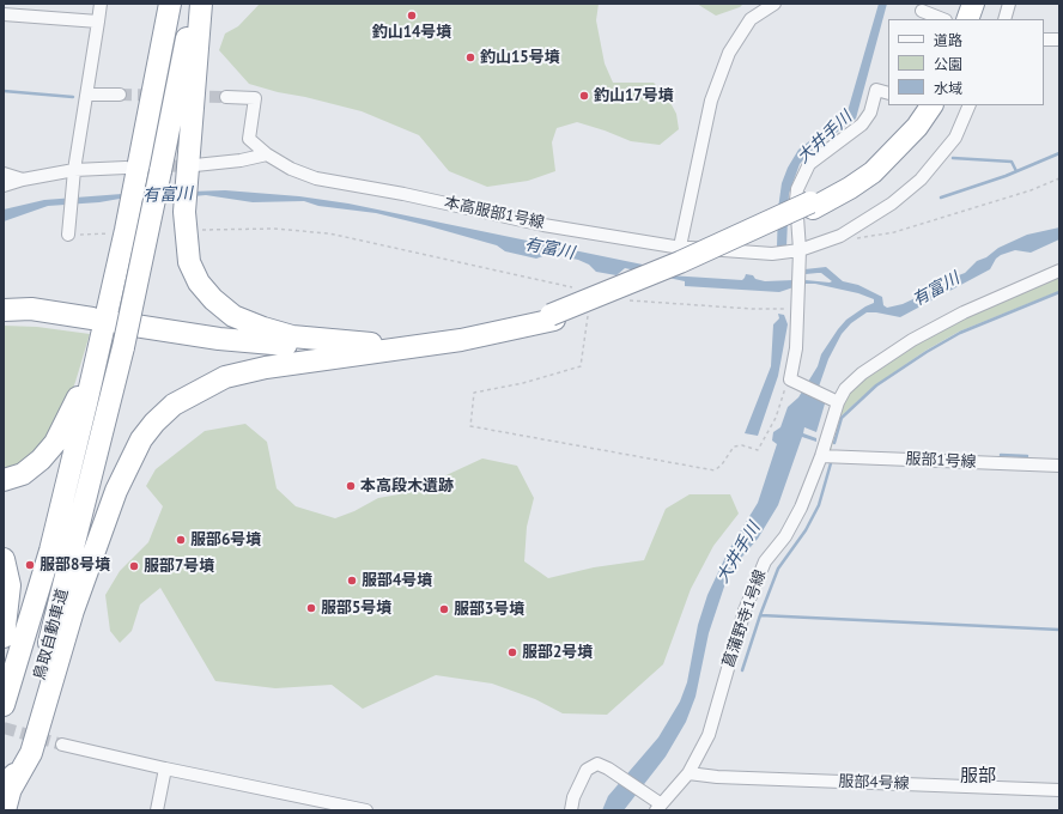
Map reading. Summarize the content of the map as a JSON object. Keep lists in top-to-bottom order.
{
  "streets": {
    "highway": ["鳥取自動車道"],
    "street": [
      "本高服部1号線",
      "服部1号線",
      "菖蒲野寺1号線",
      "服部4号線"
    ]
  },
  "crossings": [
    ["服部1号線", "菖蒲野寺1号線"],
    ["菖蒲野寺1号線", "服部4号線"]
  ],
  "districts": ["服部"],
  "water": ["大井手川", "有富川"],
  "places": [
    "釣山14号墳",
    "釣山15号墳",
    "釣山17号墳",
    "本高段木遺跡",
    "服部6号墳",
    "服部8号墳",
    "服部7号墳",
    "服部4号墳",
    "服部5号墳",
    "服部3号墳",
    "服部2号墳"
  ],
  "legend": ["道路", "公園", "水域"]
}
